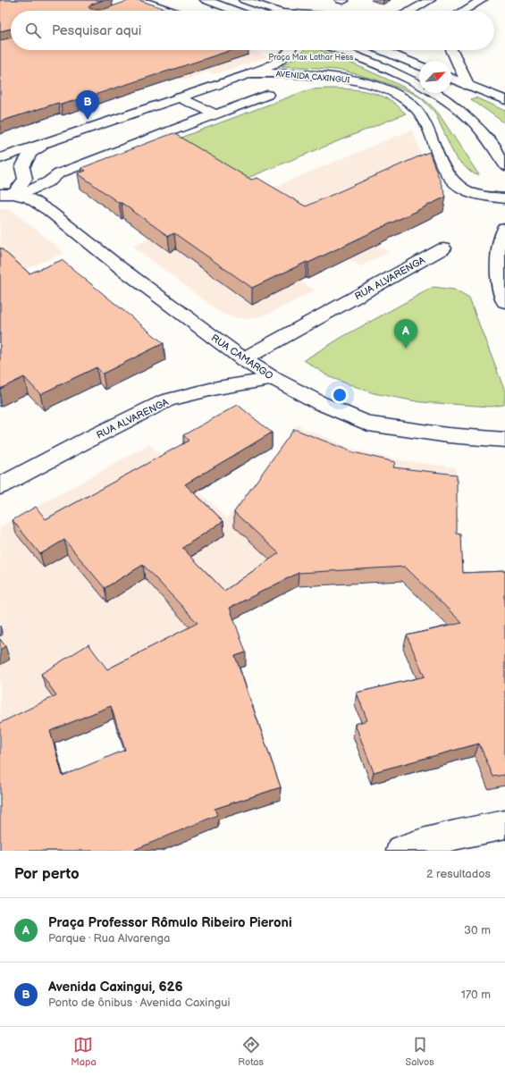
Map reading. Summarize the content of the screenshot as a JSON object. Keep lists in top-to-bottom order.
{
  "streets": {
    "main road": ["AVENIDA CAXINGUI", "RUA ALVARENGA", "RUA CAMARGO"]
  },
  "crossings": [
    ["RUA ALVARENGA", "RUA CAMARGO"]
  ],
  "parks": ["Praça Max Lothar Hess"],
  "north": "top right",
  "page": {
    "search": "Pesquisar aqui",
    "pins": ["B", "A"],
    "heading": ["Por perto", "2 resultados"],
    "list": [
      {
        "mark": "A",
        "name": "Praça Professor Rômulo Ribeiro Pieroni",
        "note": "Parque · Rua Alvarenga",
        "value": "30 m"
      },
      {
        "mark": "B",
        "name": "Avenida Caxingui, 626",
        "note": "Ponto de ônibus · Avenida Caxingui",
        "value": "170 m"
      }
    ],
    "nav": ["Mapa", "Rotas", "Salvos"]
  }
}
